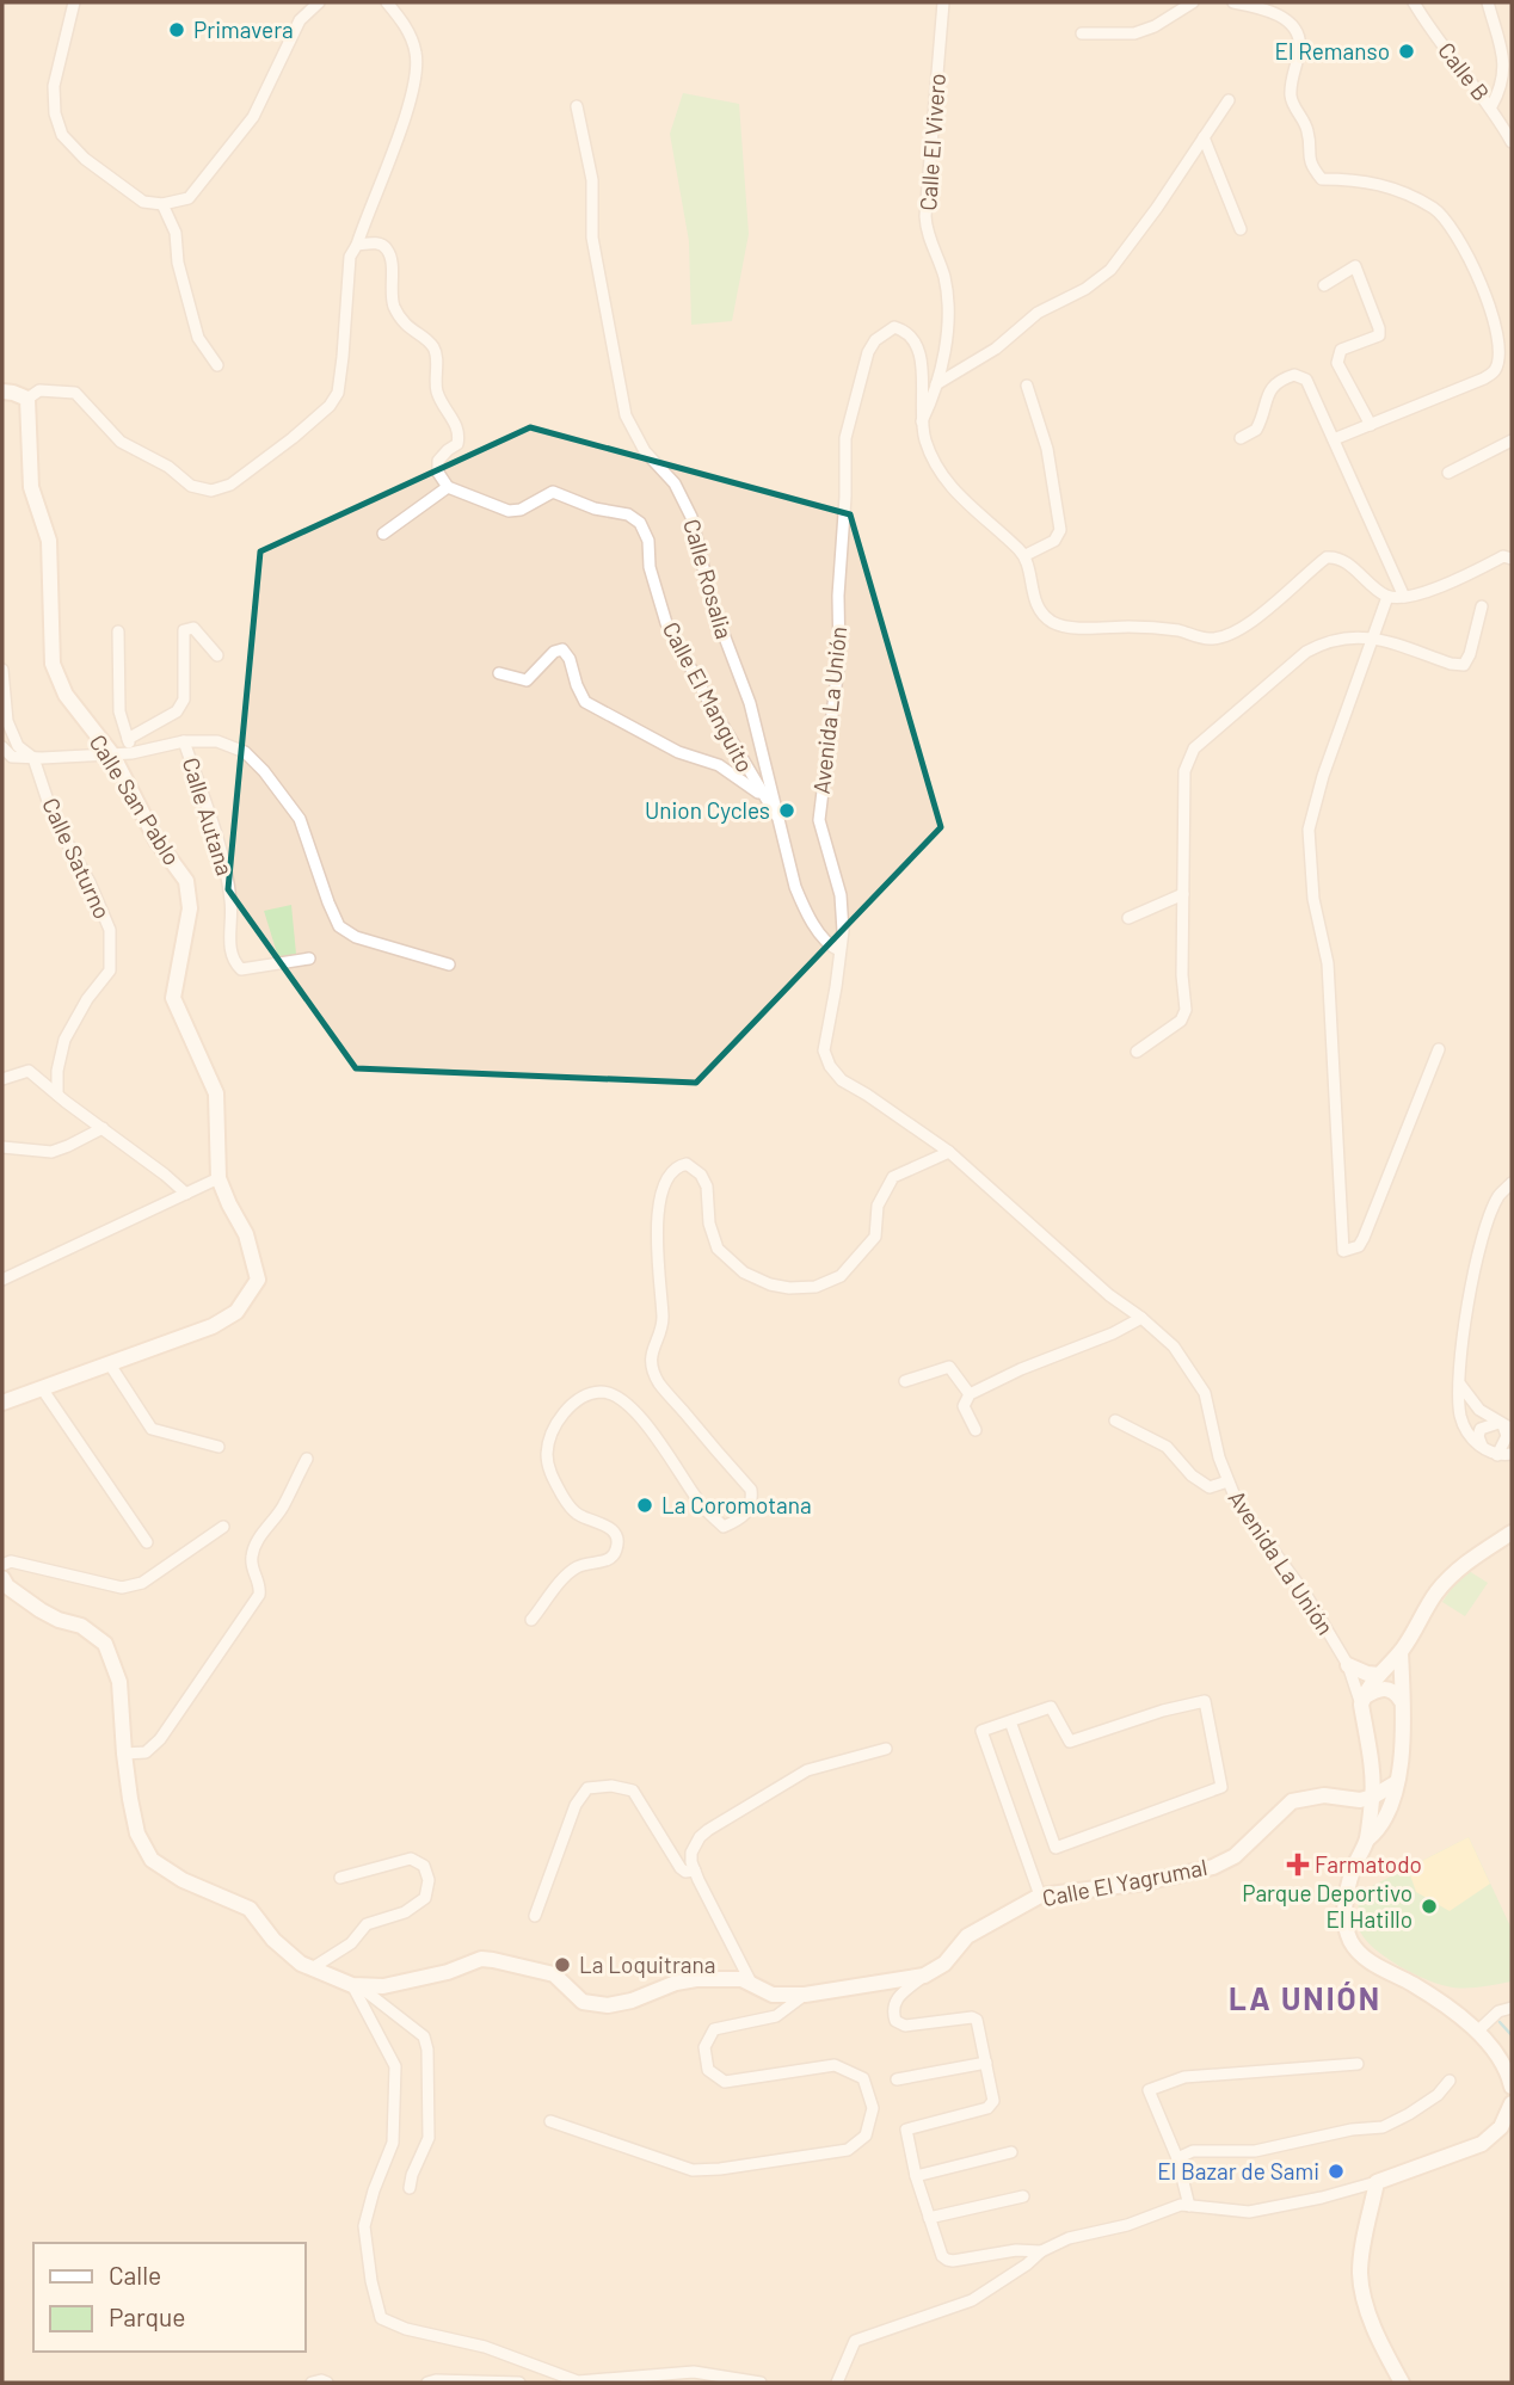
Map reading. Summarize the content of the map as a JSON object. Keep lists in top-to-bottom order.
{
  "streets": {
    "street": [
      "Calle B",
      "Calle El Vivero",
      "Calle Rosalia",
      "Calle El Manguito",
      "Avenida La Unión",
      "Calle San Pablo",
      "Calle Autana",
      "Calle Saturno",
      "Calle El Yagrumal"
    ]
  },
  "crossings": [
    ["Calle El Vivero", "Avenida La Unión"],
    ["Calle Rosalia", "Calle El Manguito"],
    ["Calle Rosalia", "Avenida La Unión"],
    ["Avenida La Unión", "Calle El Yagrumal"]
  ],
  "districts": ["LA UNIÓN"],
  "places": {
    "other": [
      "Primavera",
      "El Remanso",
      "Union Cycles",
      "La Coromotana",
      "Parque Deportivo El Hatillo",
      "La Loquitrana",
      "El Bazar de Sami"
    ],
    "health": ["Farmatodo"]
  },
  "legend": ["Calle", "Parque"]
}
